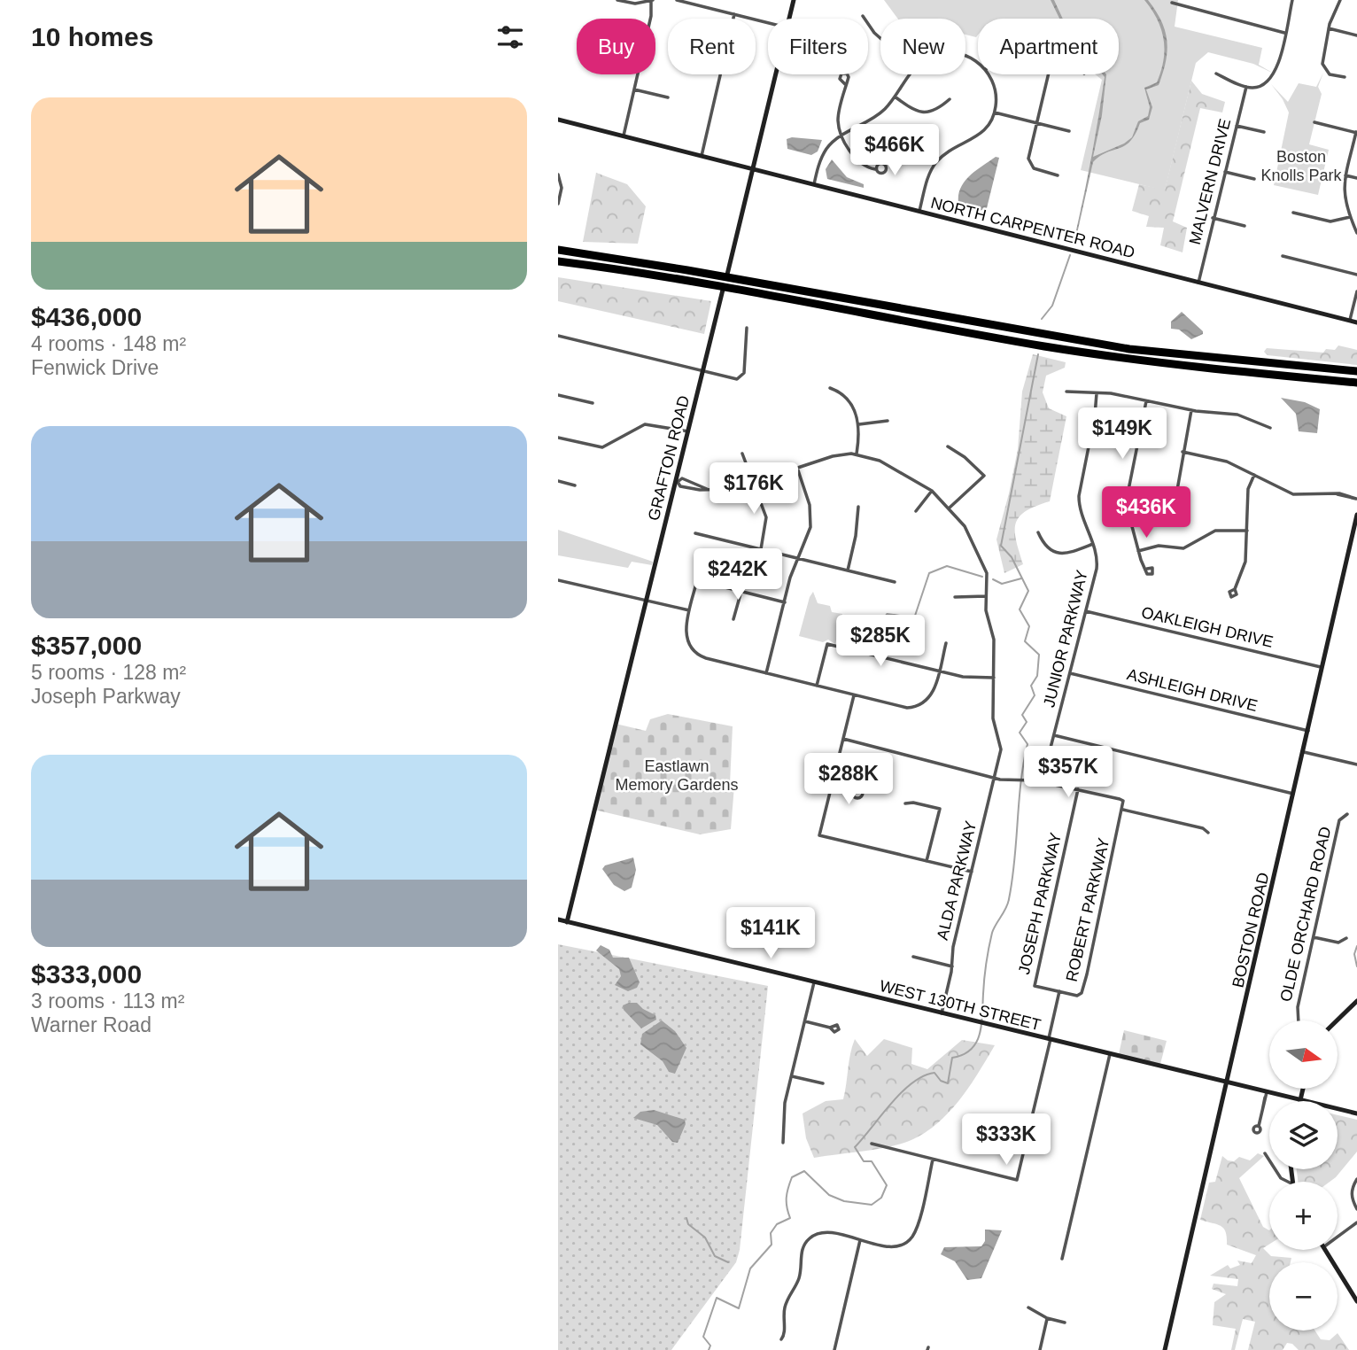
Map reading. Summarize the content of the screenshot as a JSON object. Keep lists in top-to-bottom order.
{
  "streets": {
    "street": [
      "MALVERN DRIVE",
      "NORTH CARPENTER ROAD",
      "GRAFTON ROAD",
      "OAKLEIGH DRIVE",
      "JUNIOR PARKWAY",
      "ASHLEIGH DRIVE",
      "ALDA PARKWAY",
      "JOSEPH PARKWAY",
      "ROBERT PARKWAY",
      "OLDE ORCHARD ROAD",
      "BOSTON ROAD",
      "WEST 130TH STREET"
    ]
  },
  "crossings": [
    ["MALVERN DRIVE", "NORTH CARPENTER ROAD"],
    ["NORTH CARPENTER ROAD", "GRAFTON ROAD"],
    ["GRAFTON ROAD", "WEST 130TH STREET"],
    ["OAKLEIGH DRIVE", "JUNIOR PARKWAY"],
    ["OAKLEIGH DRIVE", "BOSTON ROAD"],
    ["JUNIOR PARKWAY", "ASHLEIGH DRIVE"],
    ["ASHLEIGH DRIVE", "BOSTON ROAD"],
    ["ALDA PARKWAY", "WEST 130TH STREET"],
    ["JOSEPH PARKWAY", "ROBERT PARKWAY"],
    ["BOSTON ROAD", "WEST 130TH STREET"]
  ],
  "parks": ["Boston Knolls Park", "Eastlawn Memory Gardens"],
  "north": "right",
  "page": {
    "heading": "10 homes",
    "chip": [
      "Buy",
      "Rent",
      "Filters",
      "New",
      "Apartment"
    ],
    "list": [
      {
        "name": "$436,000",
        "note": "4 rooms · 148 m² · Fenwick Drive"
      },
      {
        "name": "$357,000",
        "note": "5 rooms · 128 m² · Joseph Parkway"
      },
      {
        "name": "$333,000",
        "note": "3 rooms · 113 m² · Warner Road"
      }
    ],
    "price": [
      "$466K",
      "$149K",
      "$176K",
      "$436K",
      "$242K",
      "$285K",
      "$357K",
      "$288K",
      "$141K",
      "$333K"
    ],
    "map_buttons": ["+", "−"]
  }
}
